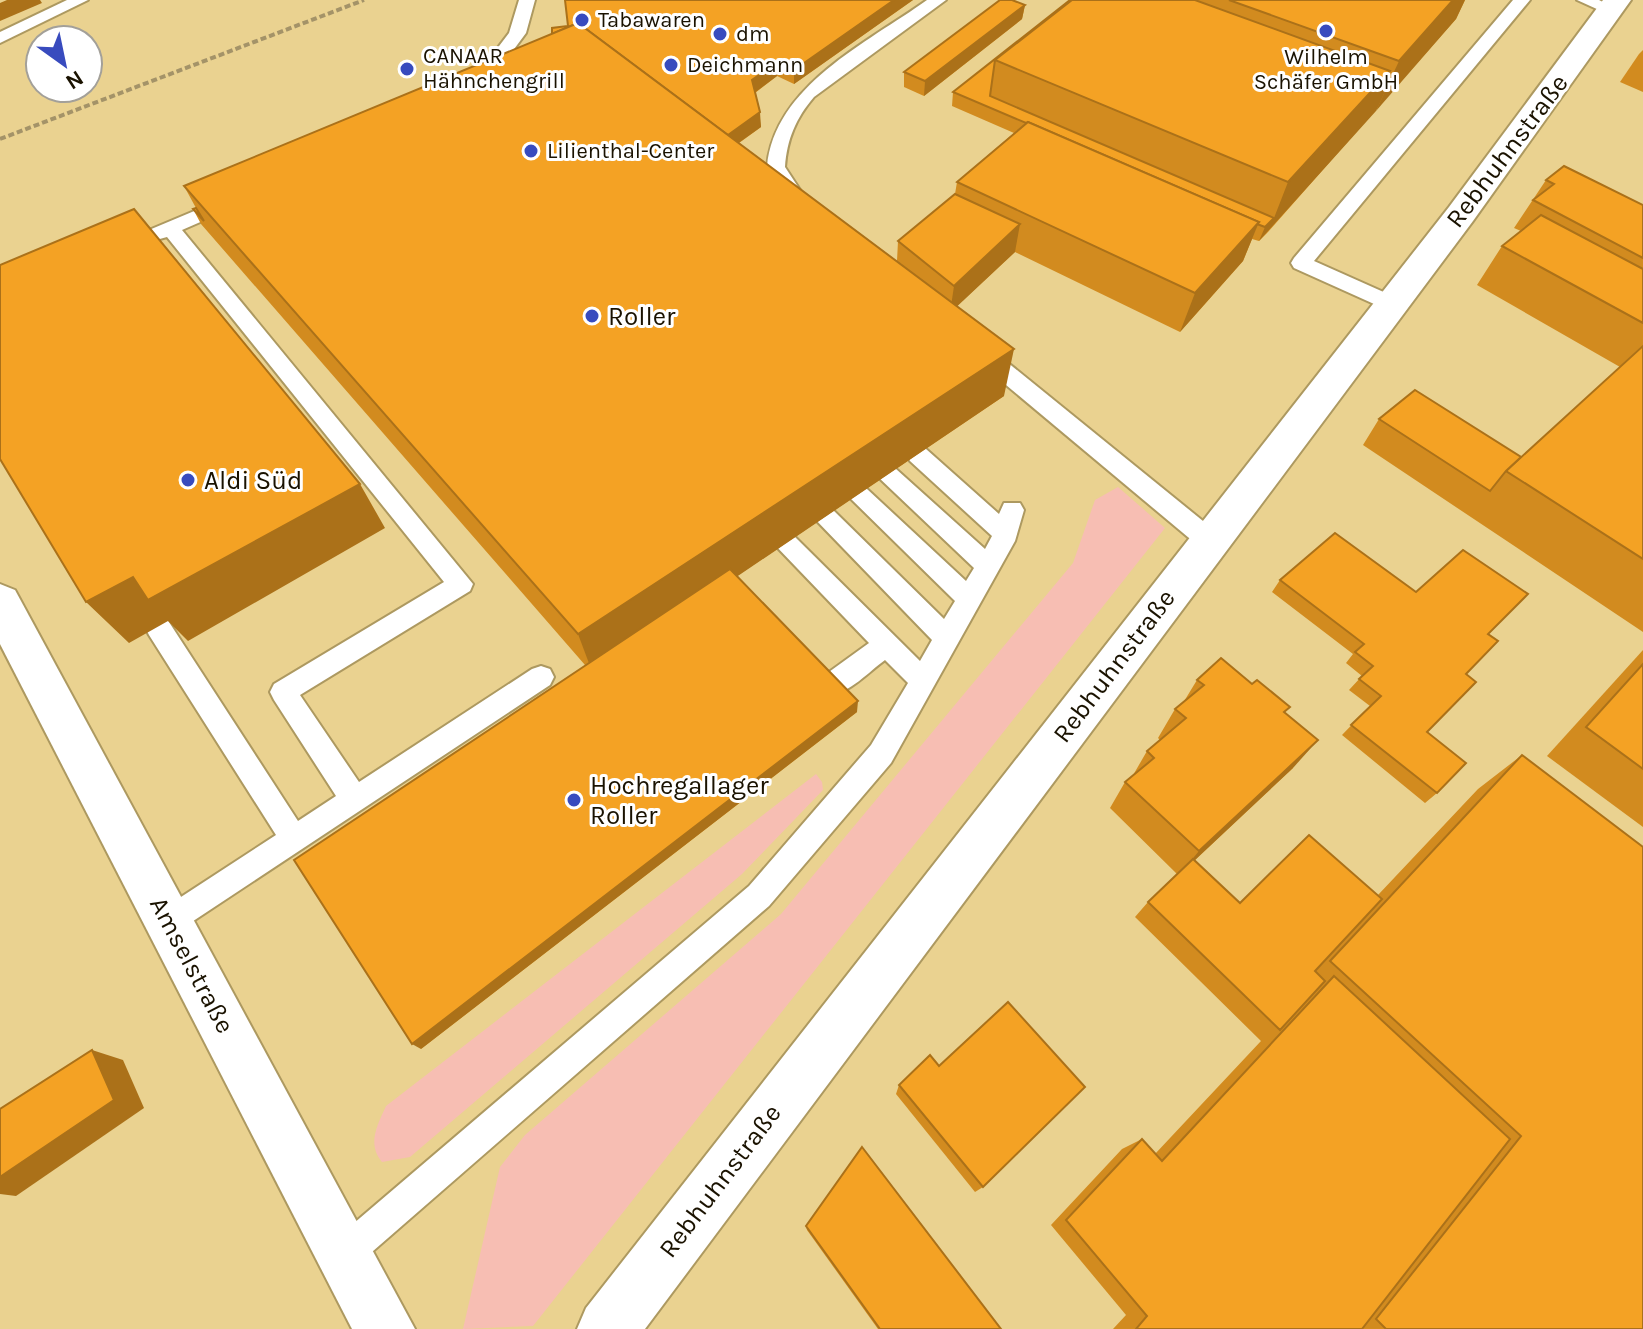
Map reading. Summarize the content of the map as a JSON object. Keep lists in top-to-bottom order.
{
  "streets": {
    "street": ["Rebhuhnstraße", "Amselstraße"]
  },
  "places": [
    "Tabawaren",
    "Wilhelm Schäfer GmbH",
    "dm",
    "Deichmann",
    "CANAAR Hähnchengrill",
    "Lilienthal-Center",
    "Roller",
    "Aldi Süd",
    "Hochregallager Roller"
  ],
  "north": "bottom right"
}
